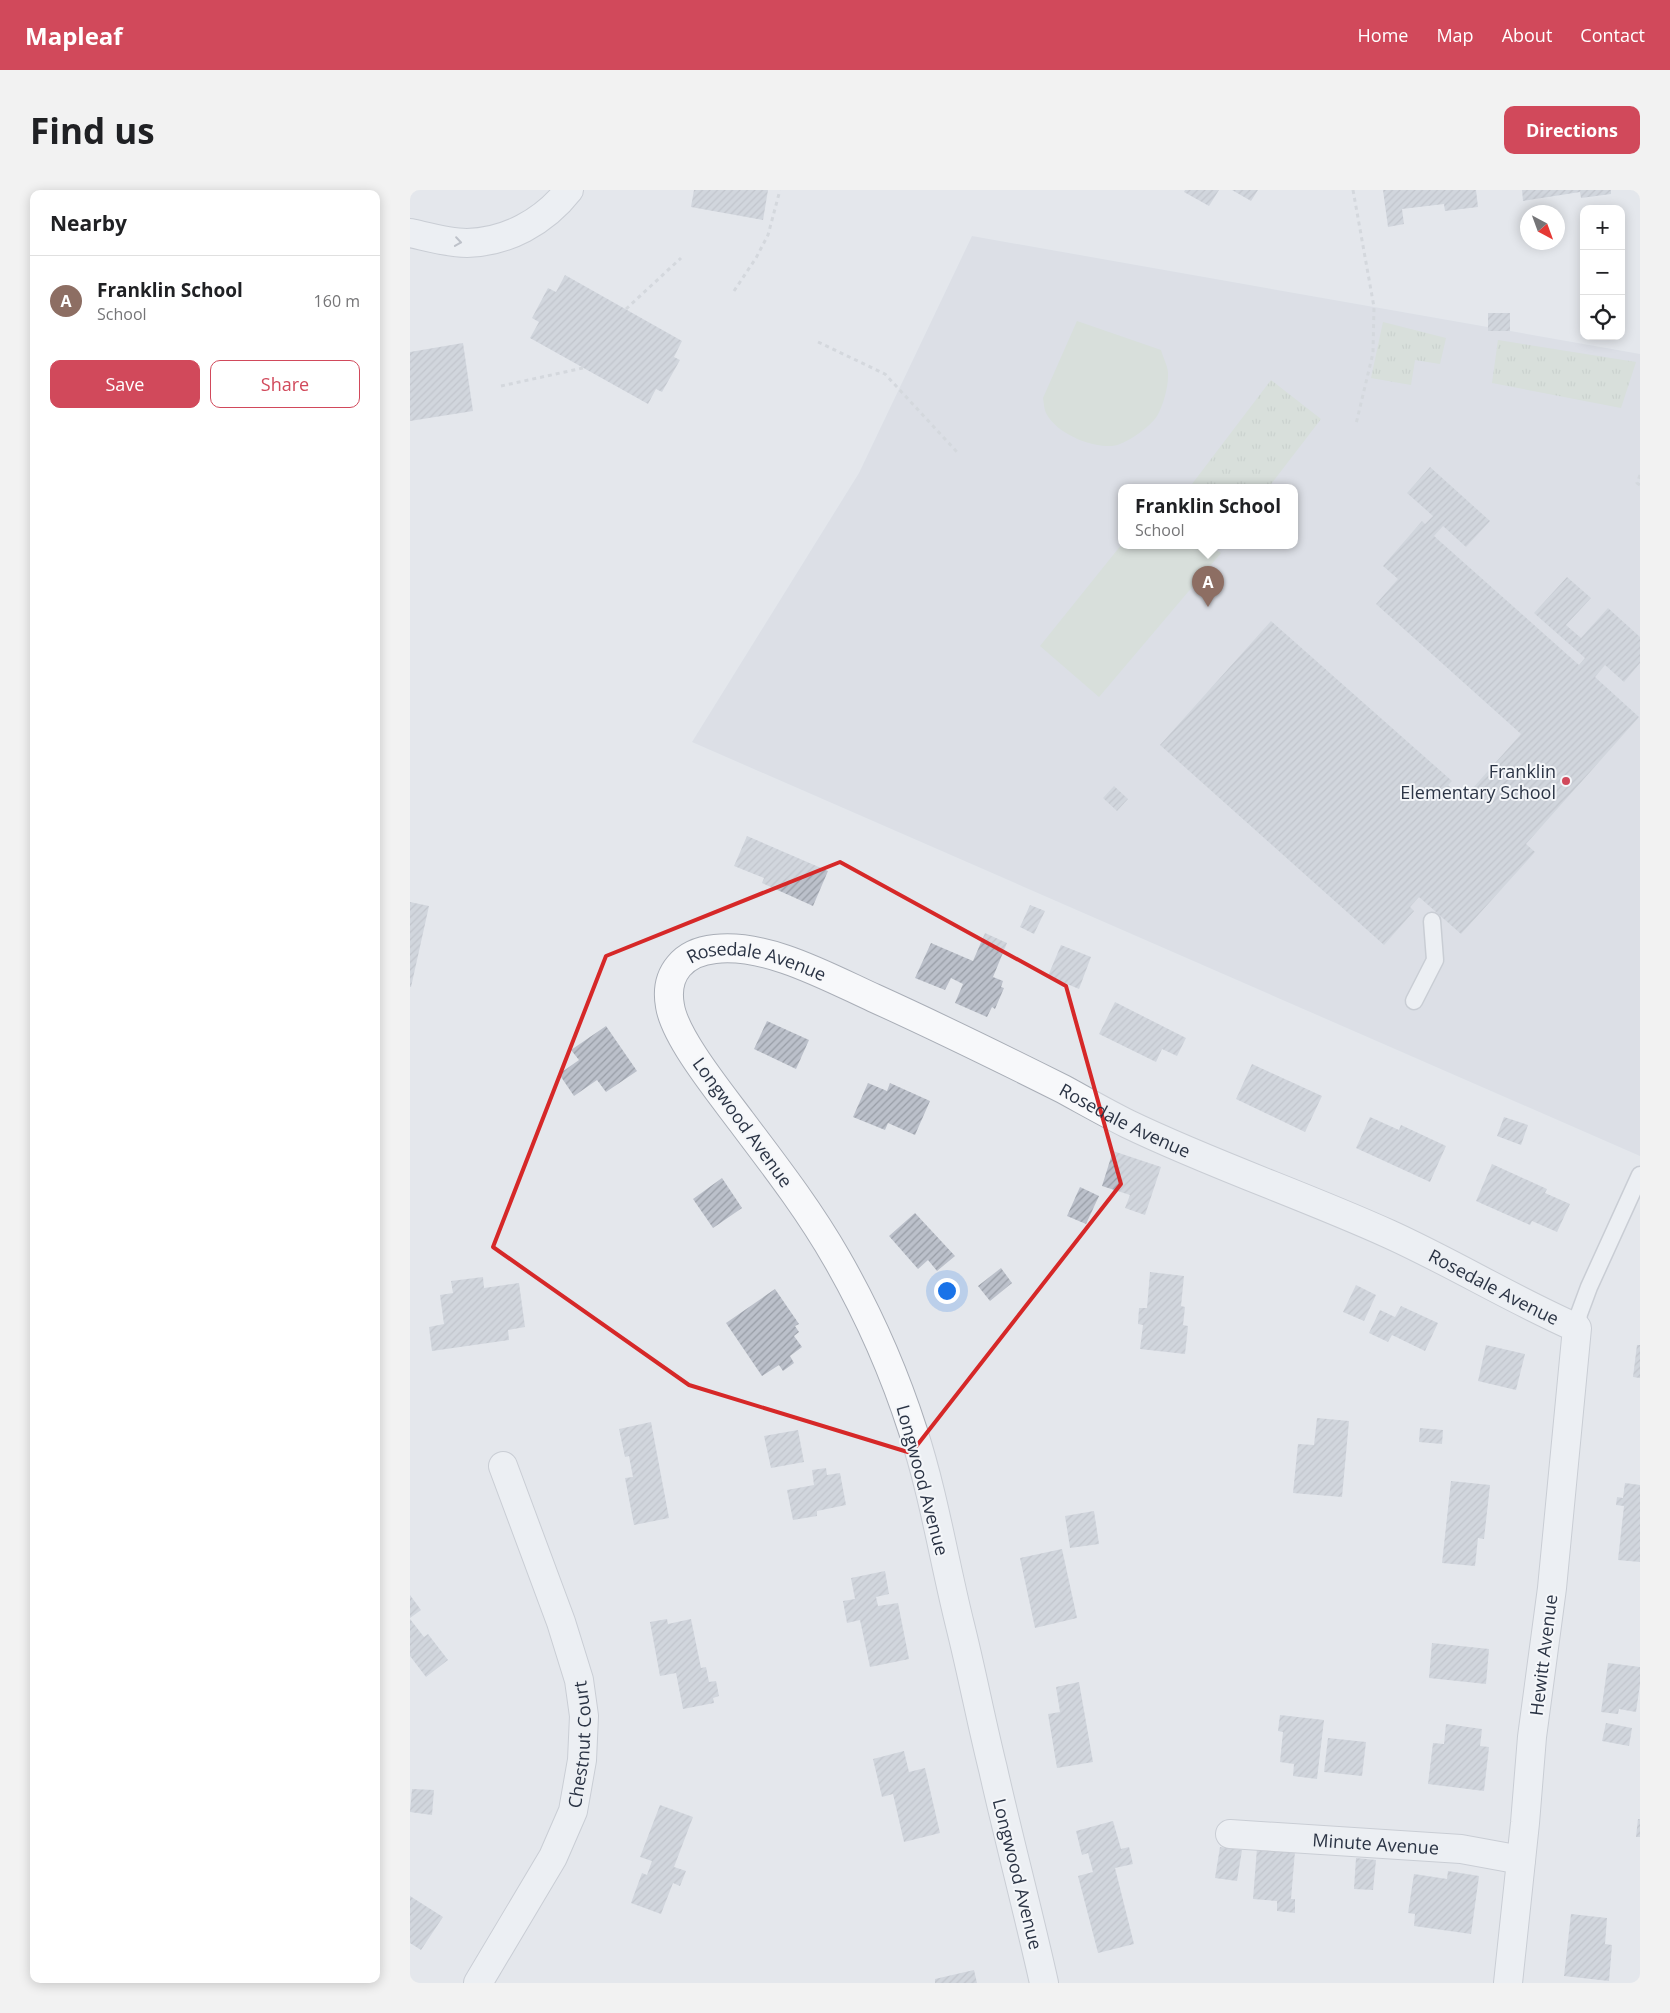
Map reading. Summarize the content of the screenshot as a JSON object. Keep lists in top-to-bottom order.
{
  "streets": {
    "street": [
      "Rosedale Avenue",
      "Longwood Avenue",
      "Hewitt Avenue",
      "Chestnut Court",
      "Minute Avenue"
    ]
  },
  "crossings": [
    ["Rosedale Avenue", "Longwood Avenue"],
    ["Rosedale Avenue", "Hewitt Avenue"],
    ["Hewitt Avenue", "Minute Avenue"]
  ],
  "places": ["Franklin Elementary School"],
  "north": "bottom right",
  "page": {
    "header": "Mapleaf",
    "nav": [
      "Home",
      "Map",
      "About",
      "Contact"
    ],
    "buttons": [
      "Directions",
      ["Save", "Share"]
    ],
    "title": "Find us",
    "heading": "Nearby",
    "map_buttons": ["+", "−"],
    "list": [
      {
        "mark": "A",
        "name": "Franklin School",
        "note": "School",
        "value": "160 m"
      }
    ],
    "popup": ["Franklin School", "School"],
    "pins": "A"
  }
}
